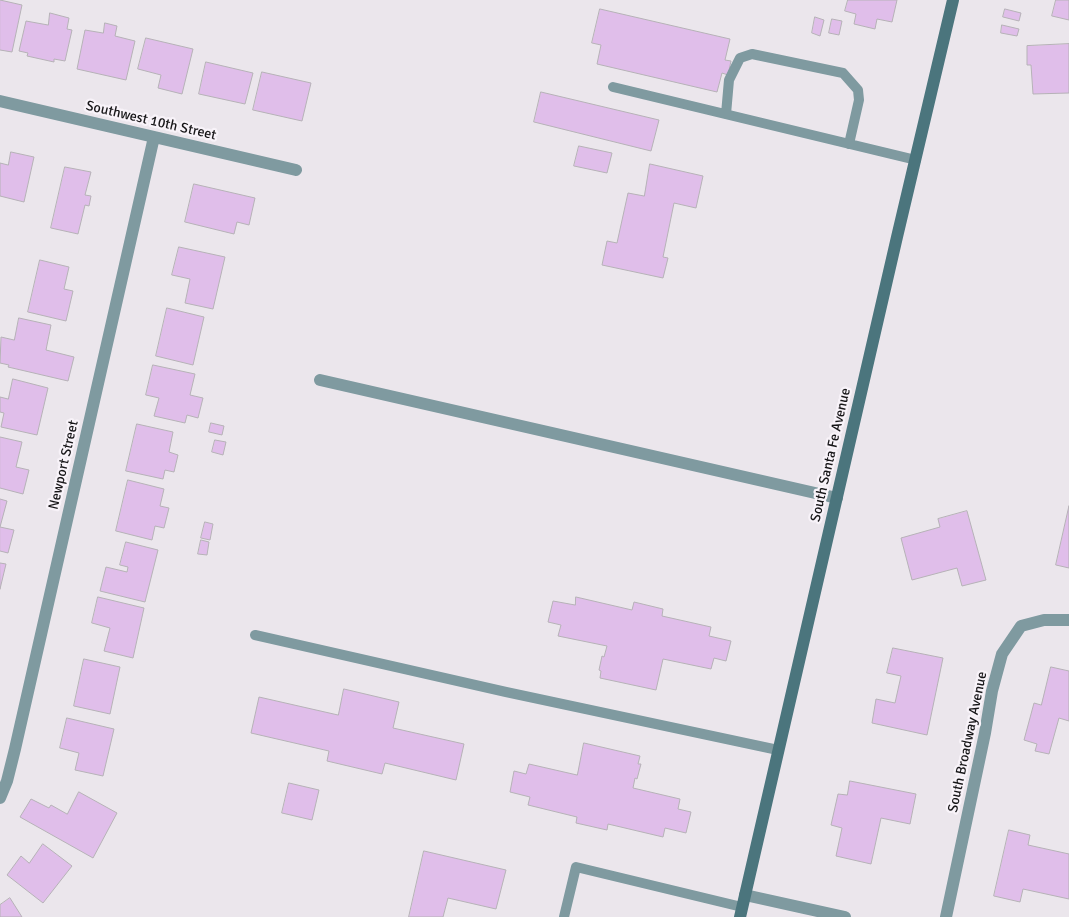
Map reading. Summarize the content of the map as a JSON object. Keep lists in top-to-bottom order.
{
  "streets": {
    "main road": ["South Santa Fe Avenue"],
    "street": ["Southwest 10th Street", "Newport Street", "South Broadway Avenue"]
  },
  "crossings": [
    ["Southwest 10th Street", "Newport Street"]
  ]
}
